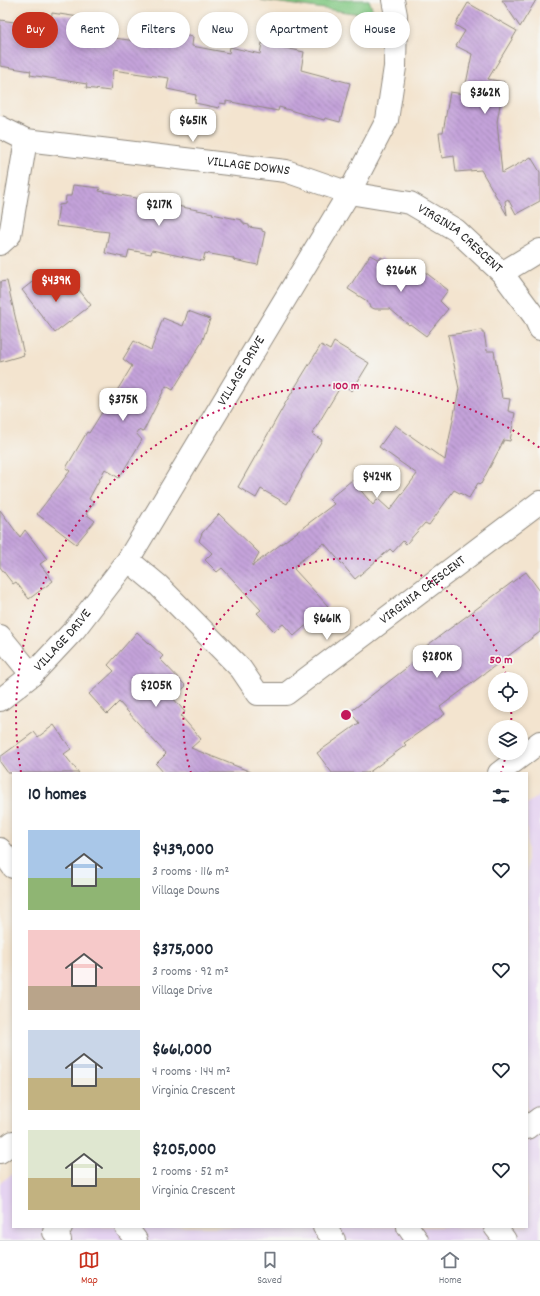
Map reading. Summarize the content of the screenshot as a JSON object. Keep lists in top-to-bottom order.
{
  "streets": {
    "street": ["VILLAGE DOWNS", "VIRGINIA CRESCENT", "VILLAGE DRIVE"]
  },
  "crossings": [
    ["VILLAGE DOWNS", "VIRGINIA CRESCENT"],
    ["VILLAGE DOWNS", "VILLAGE DRIVE"],
    ["VIRGINIA CRESCENT", "VILLAGE DRIVE"]
  ],
  "page": {
    "chip": [
      "Buy",
      "Rent",
      "Filters",
      "New",
      "Apartment",
      "House"
    ],
    "price": [
      "$362K",
      "$651K",
      "$217K",
      "$266K",
      "$439K",
      "$375K",
      "$424K",
      "$661K",
      "$280K",
      "$205K"
    ],
    "heading": "10 homes",
    "list": [
      {
        "name": "$439,000",
        "note": "3 rooms · 116 m² · Village Downs"
      },
      {
        "name": "$375,000",
        "note": "3 rooms · 92 m² · Village Drive"
      },
      {
        "name": "$661,000",
        "note": "4 rooms · 144 m² · Virginia Crescent"
      },
      {
        "name": "$205,000",
        "note": "2 rooms · 52 m² · Virginia Crescent"
      }
    ],
    "tabs": ["Map", "Saved", "Home"]
  },
  "rings": ["100 m", "50 m"]
}
